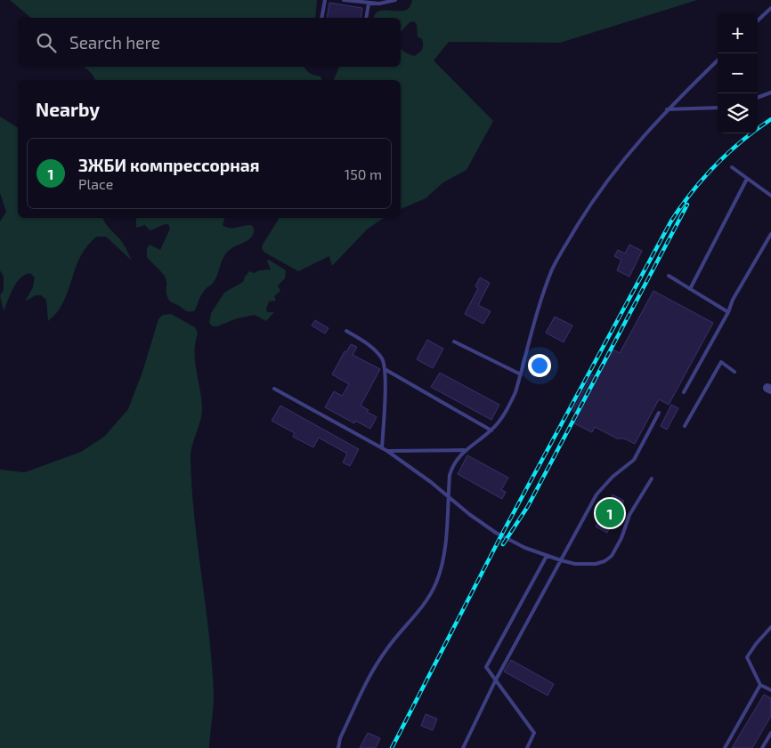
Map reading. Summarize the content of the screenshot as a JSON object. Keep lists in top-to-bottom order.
{
  "page": {
    "map_buttons": ["+", "−"],
    "search": "Search here",
    "heading": "Nearby",
    "list": [
      {
        "mark": "1",
        "name": "ЗЖБИ компрессорная",
        "note": "Place",
        "value": "150 m"
      }
    ],
    "pins": "1"
  }
}
